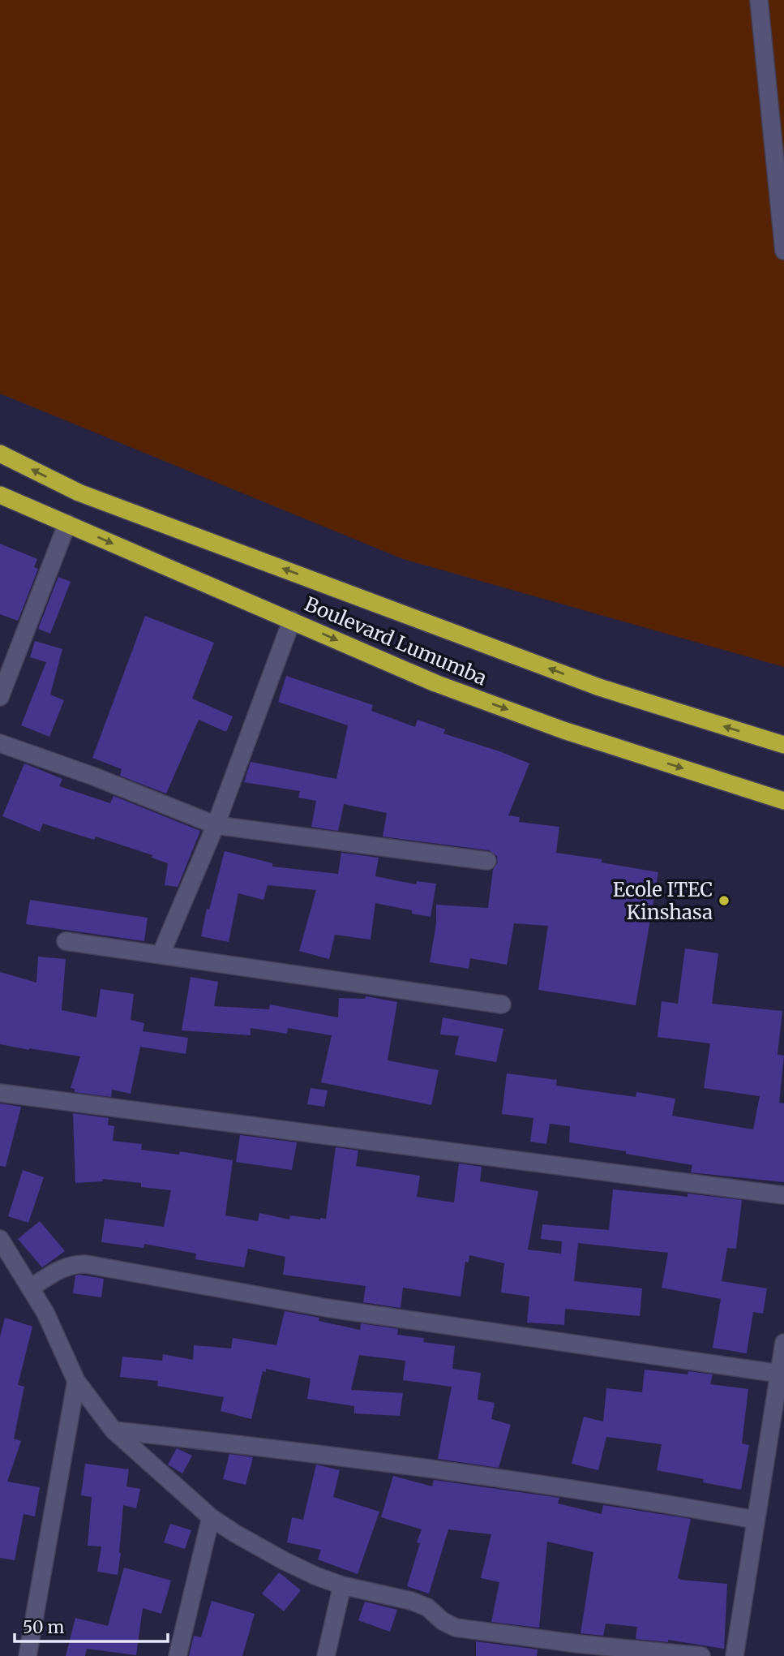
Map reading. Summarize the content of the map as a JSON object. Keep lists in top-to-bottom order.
{
  "streets": {
    "highway": ["Boulevard Lumumba"]
  },
  "places": ["Ecole ITEC Kinshasa"],
  "scale_bar": "50 m"
}
